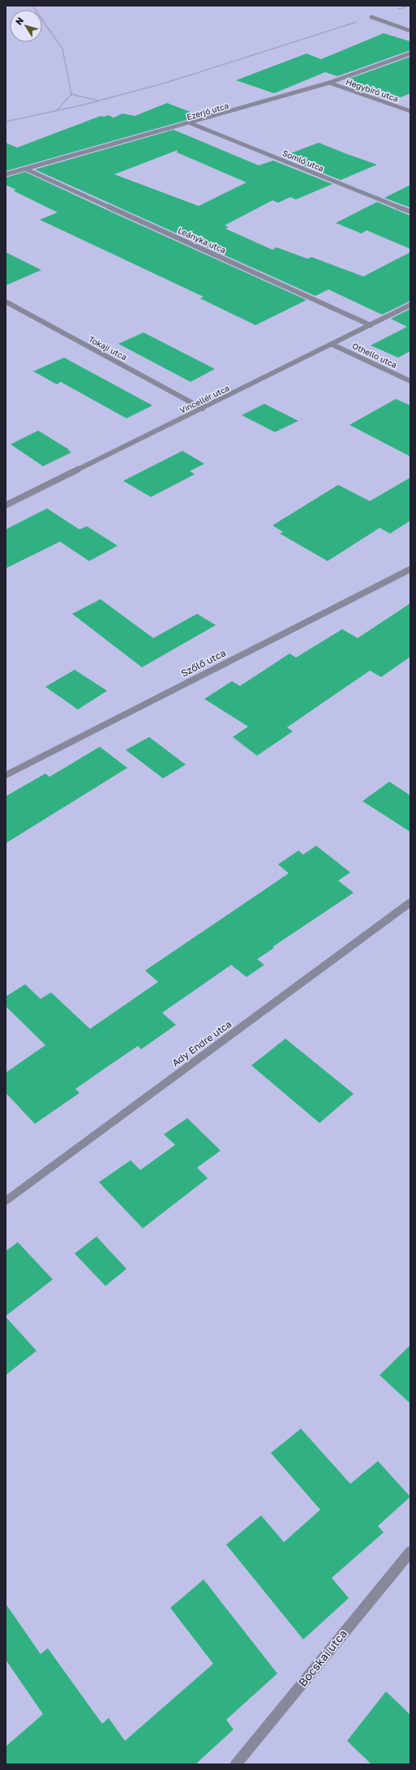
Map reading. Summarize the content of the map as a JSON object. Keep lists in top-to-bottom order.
{
  "streets": {
    "street": [
      "Hegybíró utca",
      "Ezerjó utca",
      "Somló utca",
      "Leányka utca",
      "Tokaji utca",
      "Othello utca",
      "Vincellér utca",
      "Szőlő utca",
      "Ady Endre utca",
      "Bocskai utca"
    ]
  },
  "crossings": [
    ["Hegybíró utca", "Ezerjó utca"],
    ["Ezerjó utca", "Somló utca"],
    ["Ezerjó utca", "Leányka utca"],
    ["Leányka utca", "Vincellér utca"],
    ["Tokaji utca", "Vincellér utca"],
    ["Othello utca", "Vincellér utca"]
  ],
  "north": "top left"
}
